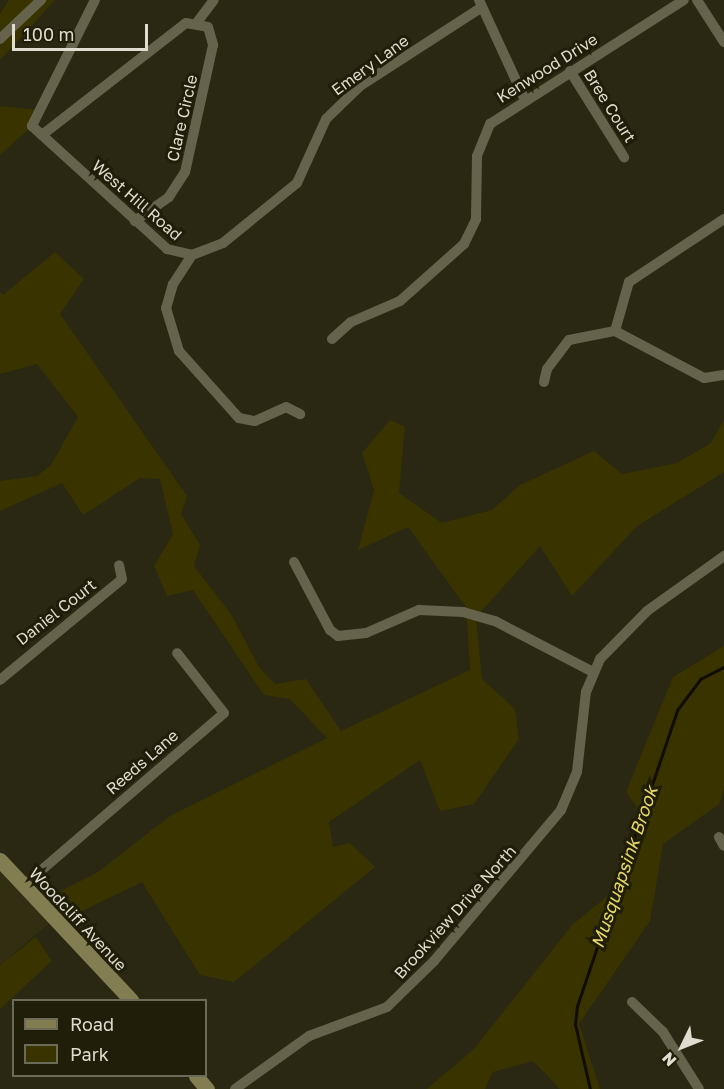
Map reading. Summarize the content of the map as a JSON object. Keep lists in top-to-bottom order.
{
  "streets": {
    "main road": ["Woodcliff Avenue"],
    "street": [
      "Emery Lane",
      "Kenwood Drive",
      "Bree Court",
      "Clare Circle",
      "West Hill Road",
      "Daniel Court",
      "Reeds Lane",
      "Brookview Drive North"
    ]
  },
  "crossings": [
    ["Emery Lane", "West Hill Road"],
    ["Kenwood Drive", "Bree Court"],
    ["Clare Circle", "West Hill Road"],
    ["Reeds Lane", "Woodcliff Avenue"]
  ],
  "water": ["Musquapsink Brook"],
  "legend": ["Road", "Park"],
  "scale_bar": "100 m",
  "north": "bottom left"
}
